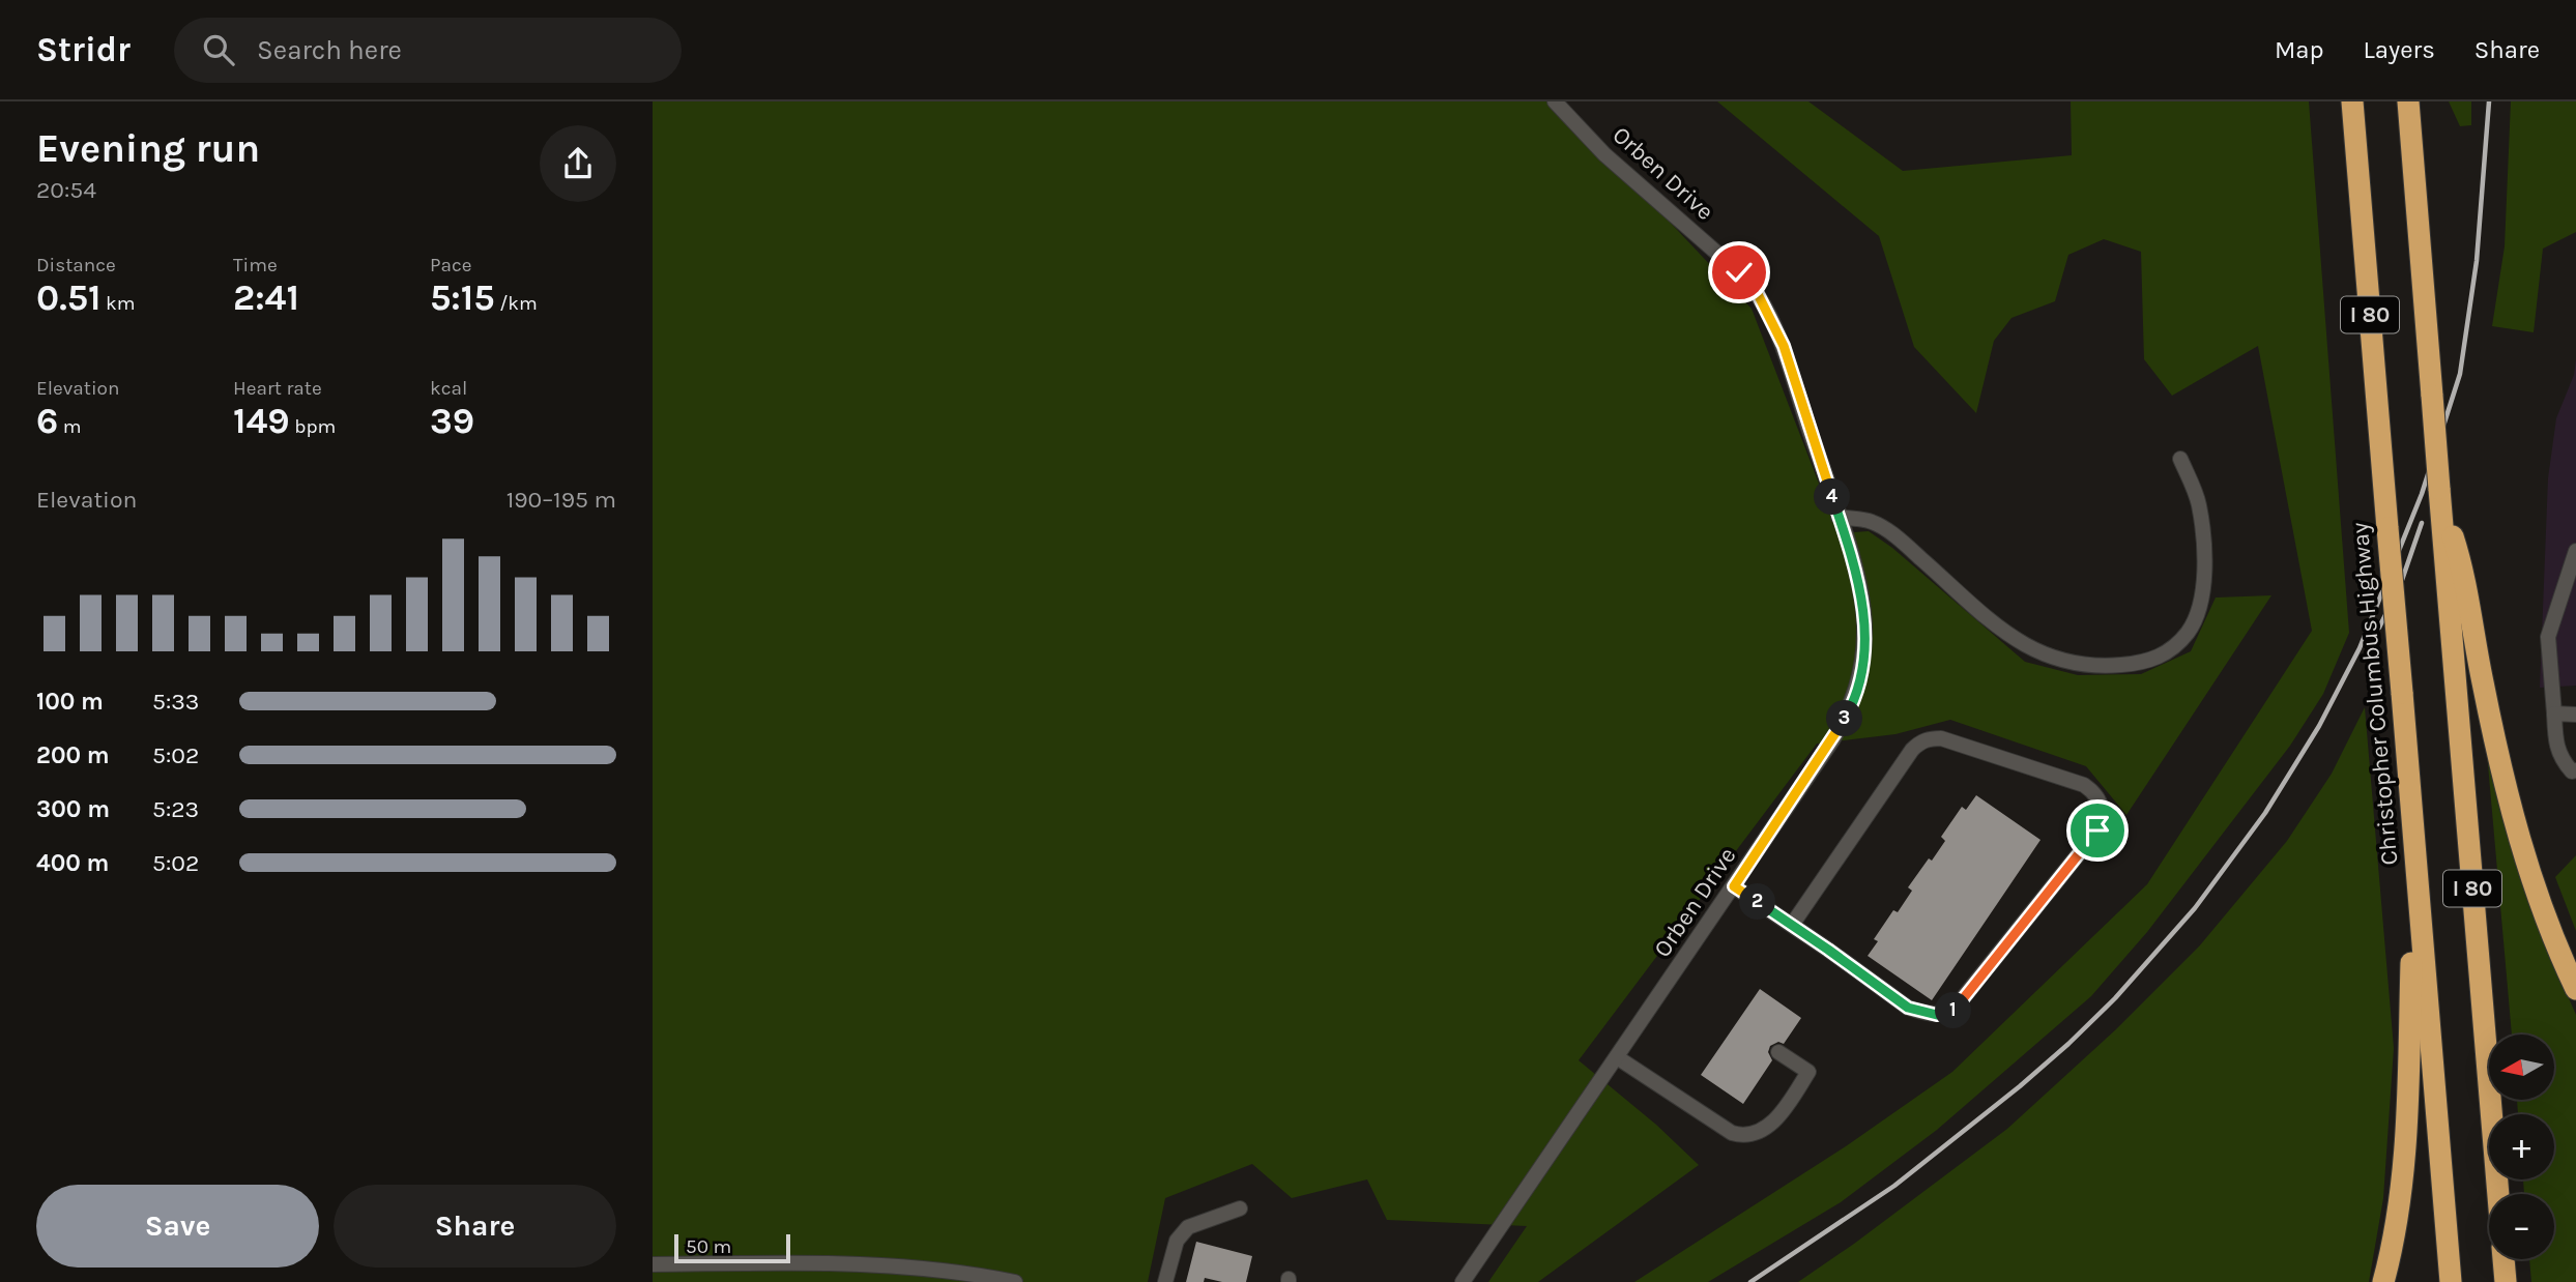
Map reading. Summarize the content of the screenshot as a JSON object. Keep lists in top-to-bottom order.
{
  "streets": {
    "highway": ["I 80", "Christopher Columbus Highway"],
    "street": ["Orben Drive"]
  },
  "scale_bar": "50 m",
  "north": "left",
  "page": {
    "header": "Stridr",
    "search": "Search here",
    "nav": ["Map", "Layers", "Share"],
    "heading": ["Evening run", "20:54"],
    "stats": [
      ["Distance", "0.51 km"],
      ["Time", "2:41"],
      ["Pace", "5:15 /km"],
      ["Elevation", "6 m"],
      ["Heart rate", "149 bpm"],
      ["kcal", "39"]
    ],
    "chart": ["Elevation", "190–195 m"],
    "pins": [
      "4",
      "3",
      "2",
      "1"
    ],
    "list": [
      {
        "name": "100 m",
        "note": "5:33"
      },
      {
        "name": "200 m",
        "note": "5:02"
      },
      {
        "name": "300 m",
        "note": "5:23"
      },
      {
        "name": "400 m",
        "note": "5:02"
      }
    ],
    "map_buttons": ["+", "−"],
    "buttons": ["Save", "Share"],
    "scale": "50 m"
  }
}
